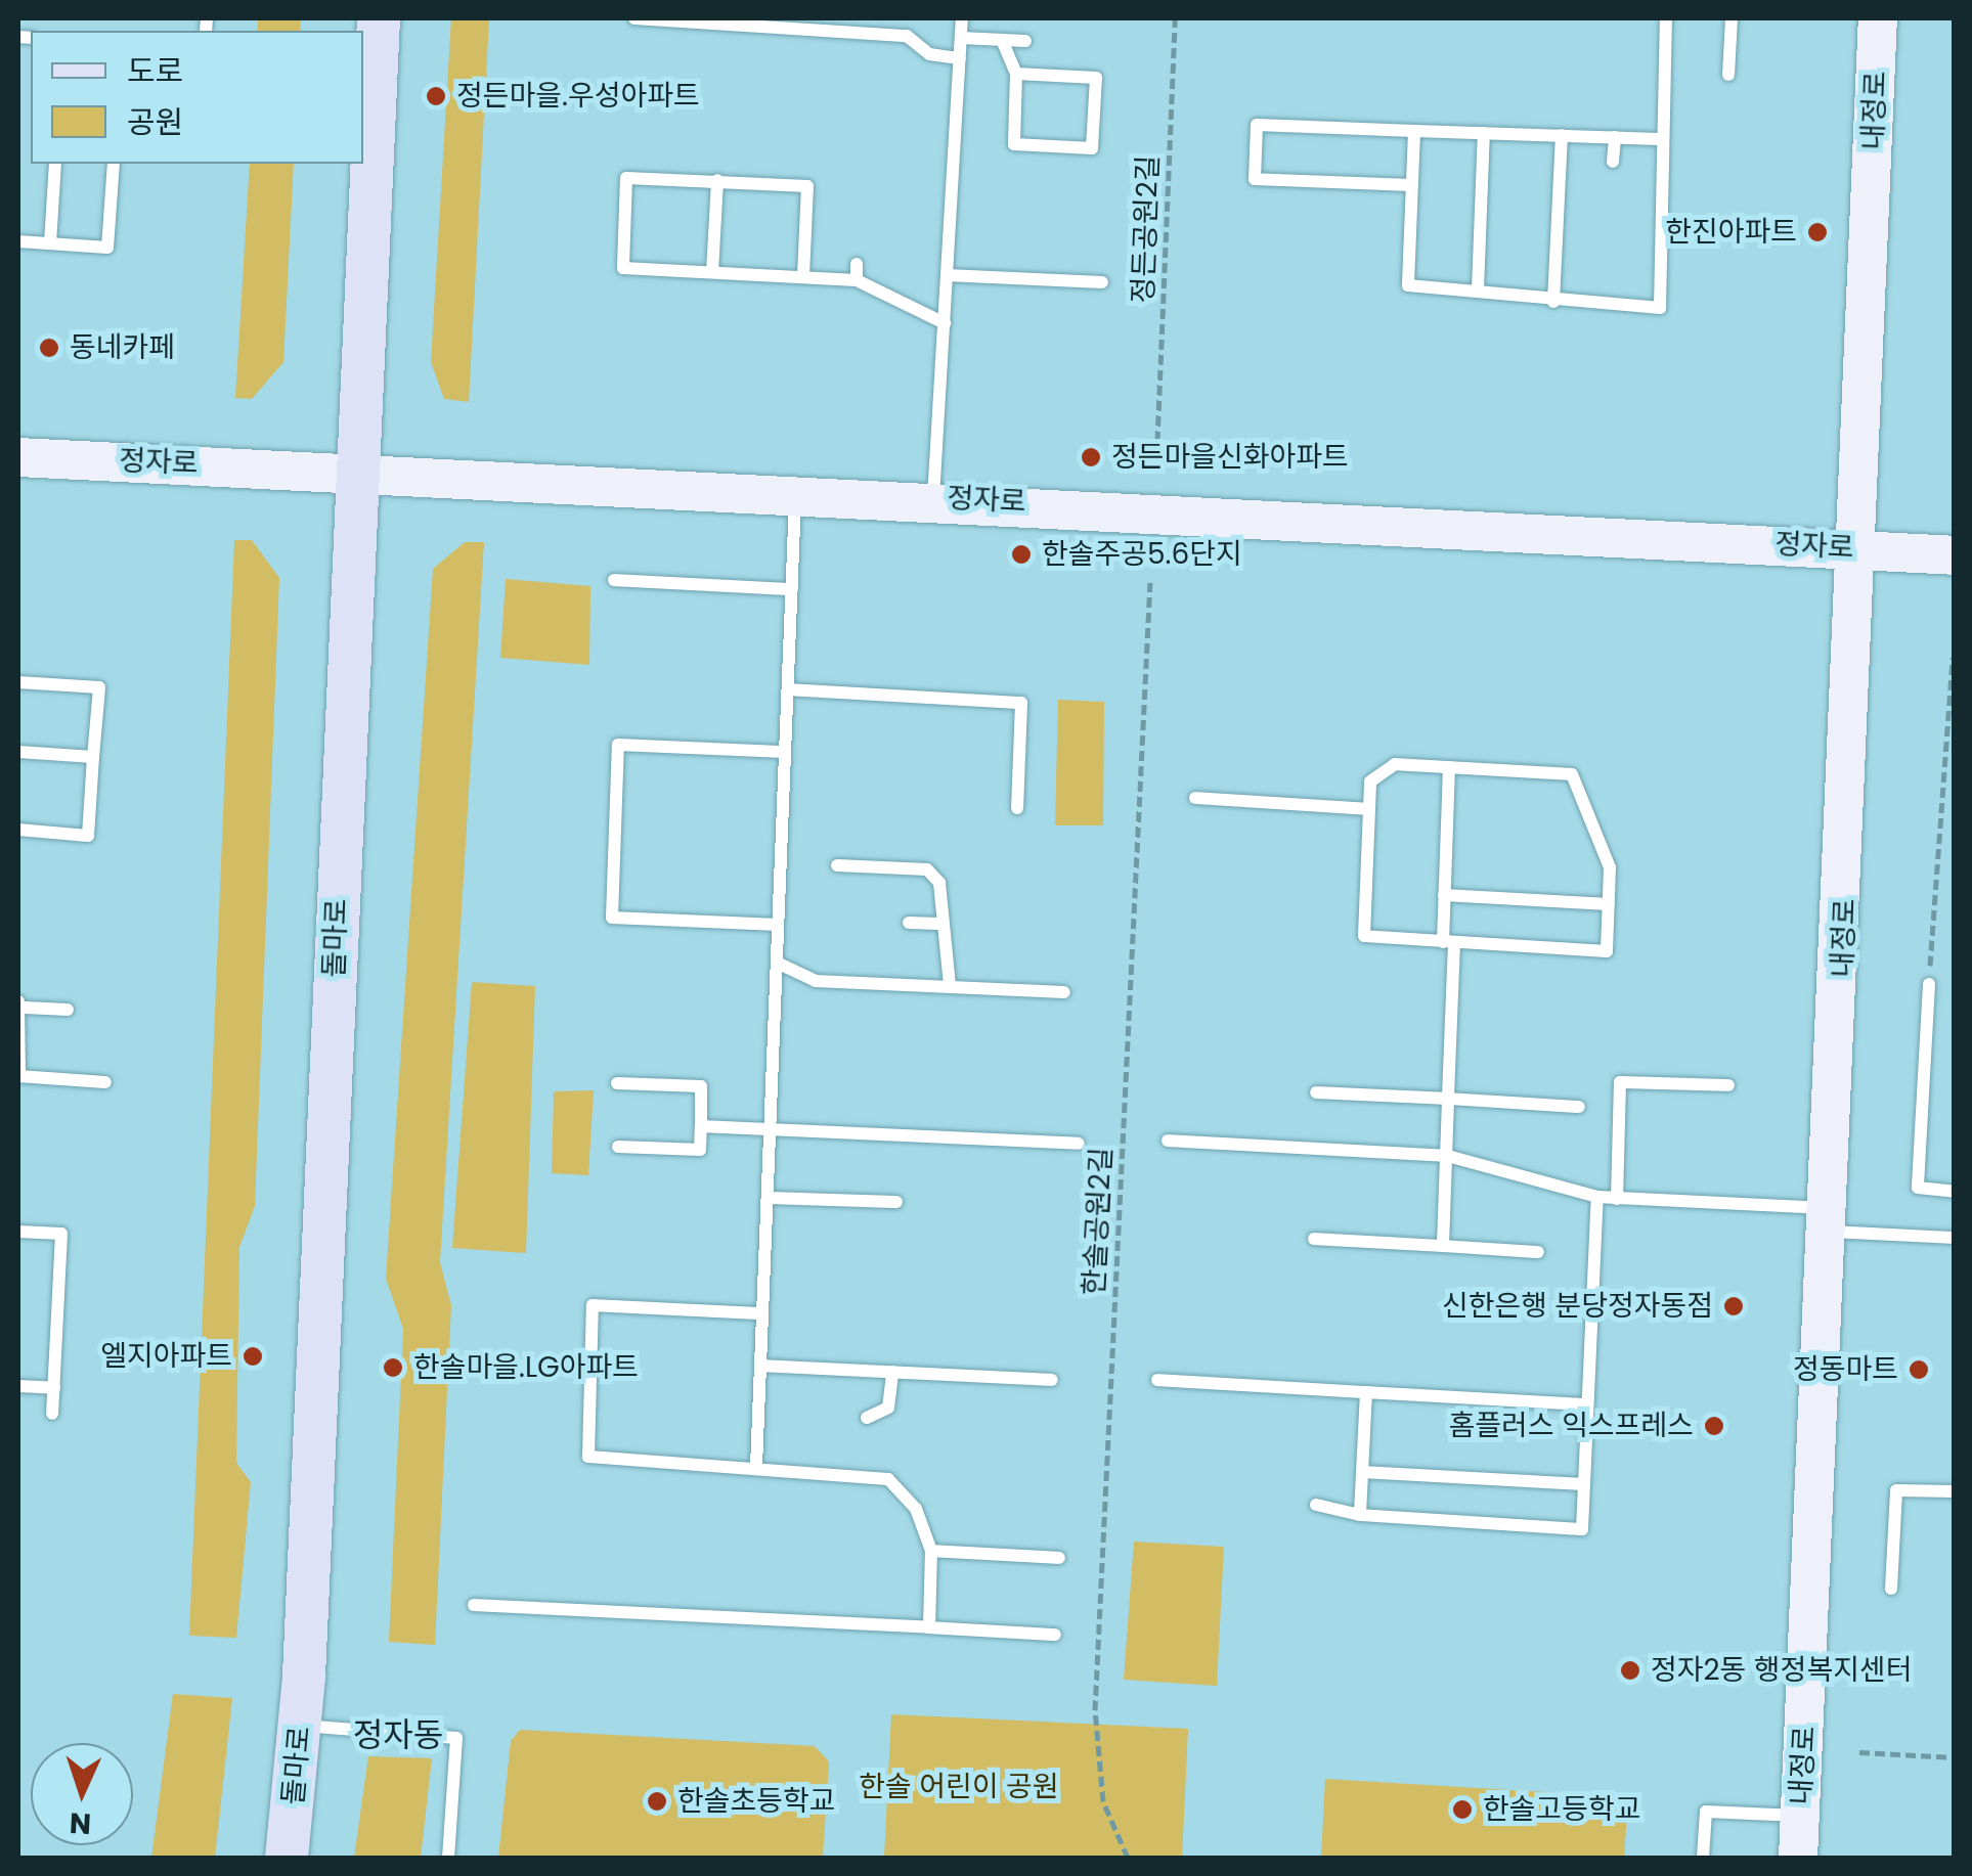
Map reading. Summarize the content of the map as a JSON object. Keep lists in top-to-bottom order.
{
  "streets": {
    "main road": ["돌마로"],
    "street": ["내정로", "정자로"],
    "path": ["정든공원2길", "한솔공원2길"]
  },
  "crossings": [
    ["내정로", "정자로"],
    ["정자로", "돌마로"]
  ],
  "districts": ["정자동"],
  "parks": ["한솔 어린이 공원"],
  "places": [
    "정든마을.우성아파트",
    "한진아파트",
    "동네카페",
    "정든마을신화아파트",
    "한솔주공5.6단지",
    "신한은행 분당정자동점",
    "엘지아파트",
    "한솔마을.LG아파트",
    "정동마트",
    "홈플러스 익스프레스",
    "정자2동 행정복지센터",
    "한솔초등학교",
    "한솔고등학교"
  ],
  "legend": ["도로", "공원"],
  "north": "bottom"
}
